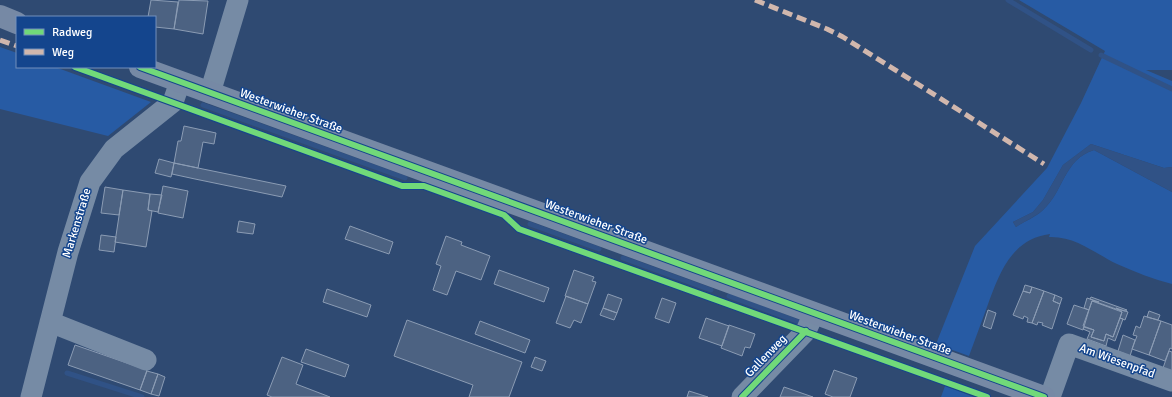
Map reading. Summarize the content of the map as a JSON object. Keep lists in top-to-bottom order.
{
  "streets": {
    "main road": ["Westerwieher Straße"],
    "street": ["Markenstraße", "Gallenweg", "Am Wiesenpfad"]
  },
  "crossings": [
    ["Westerwieher Straße", "Markenstraße"],
    ["Westerwieher Straße", "Gallenweg"]
  ],
  "legend": ["Radweg", "Weg"]
}
